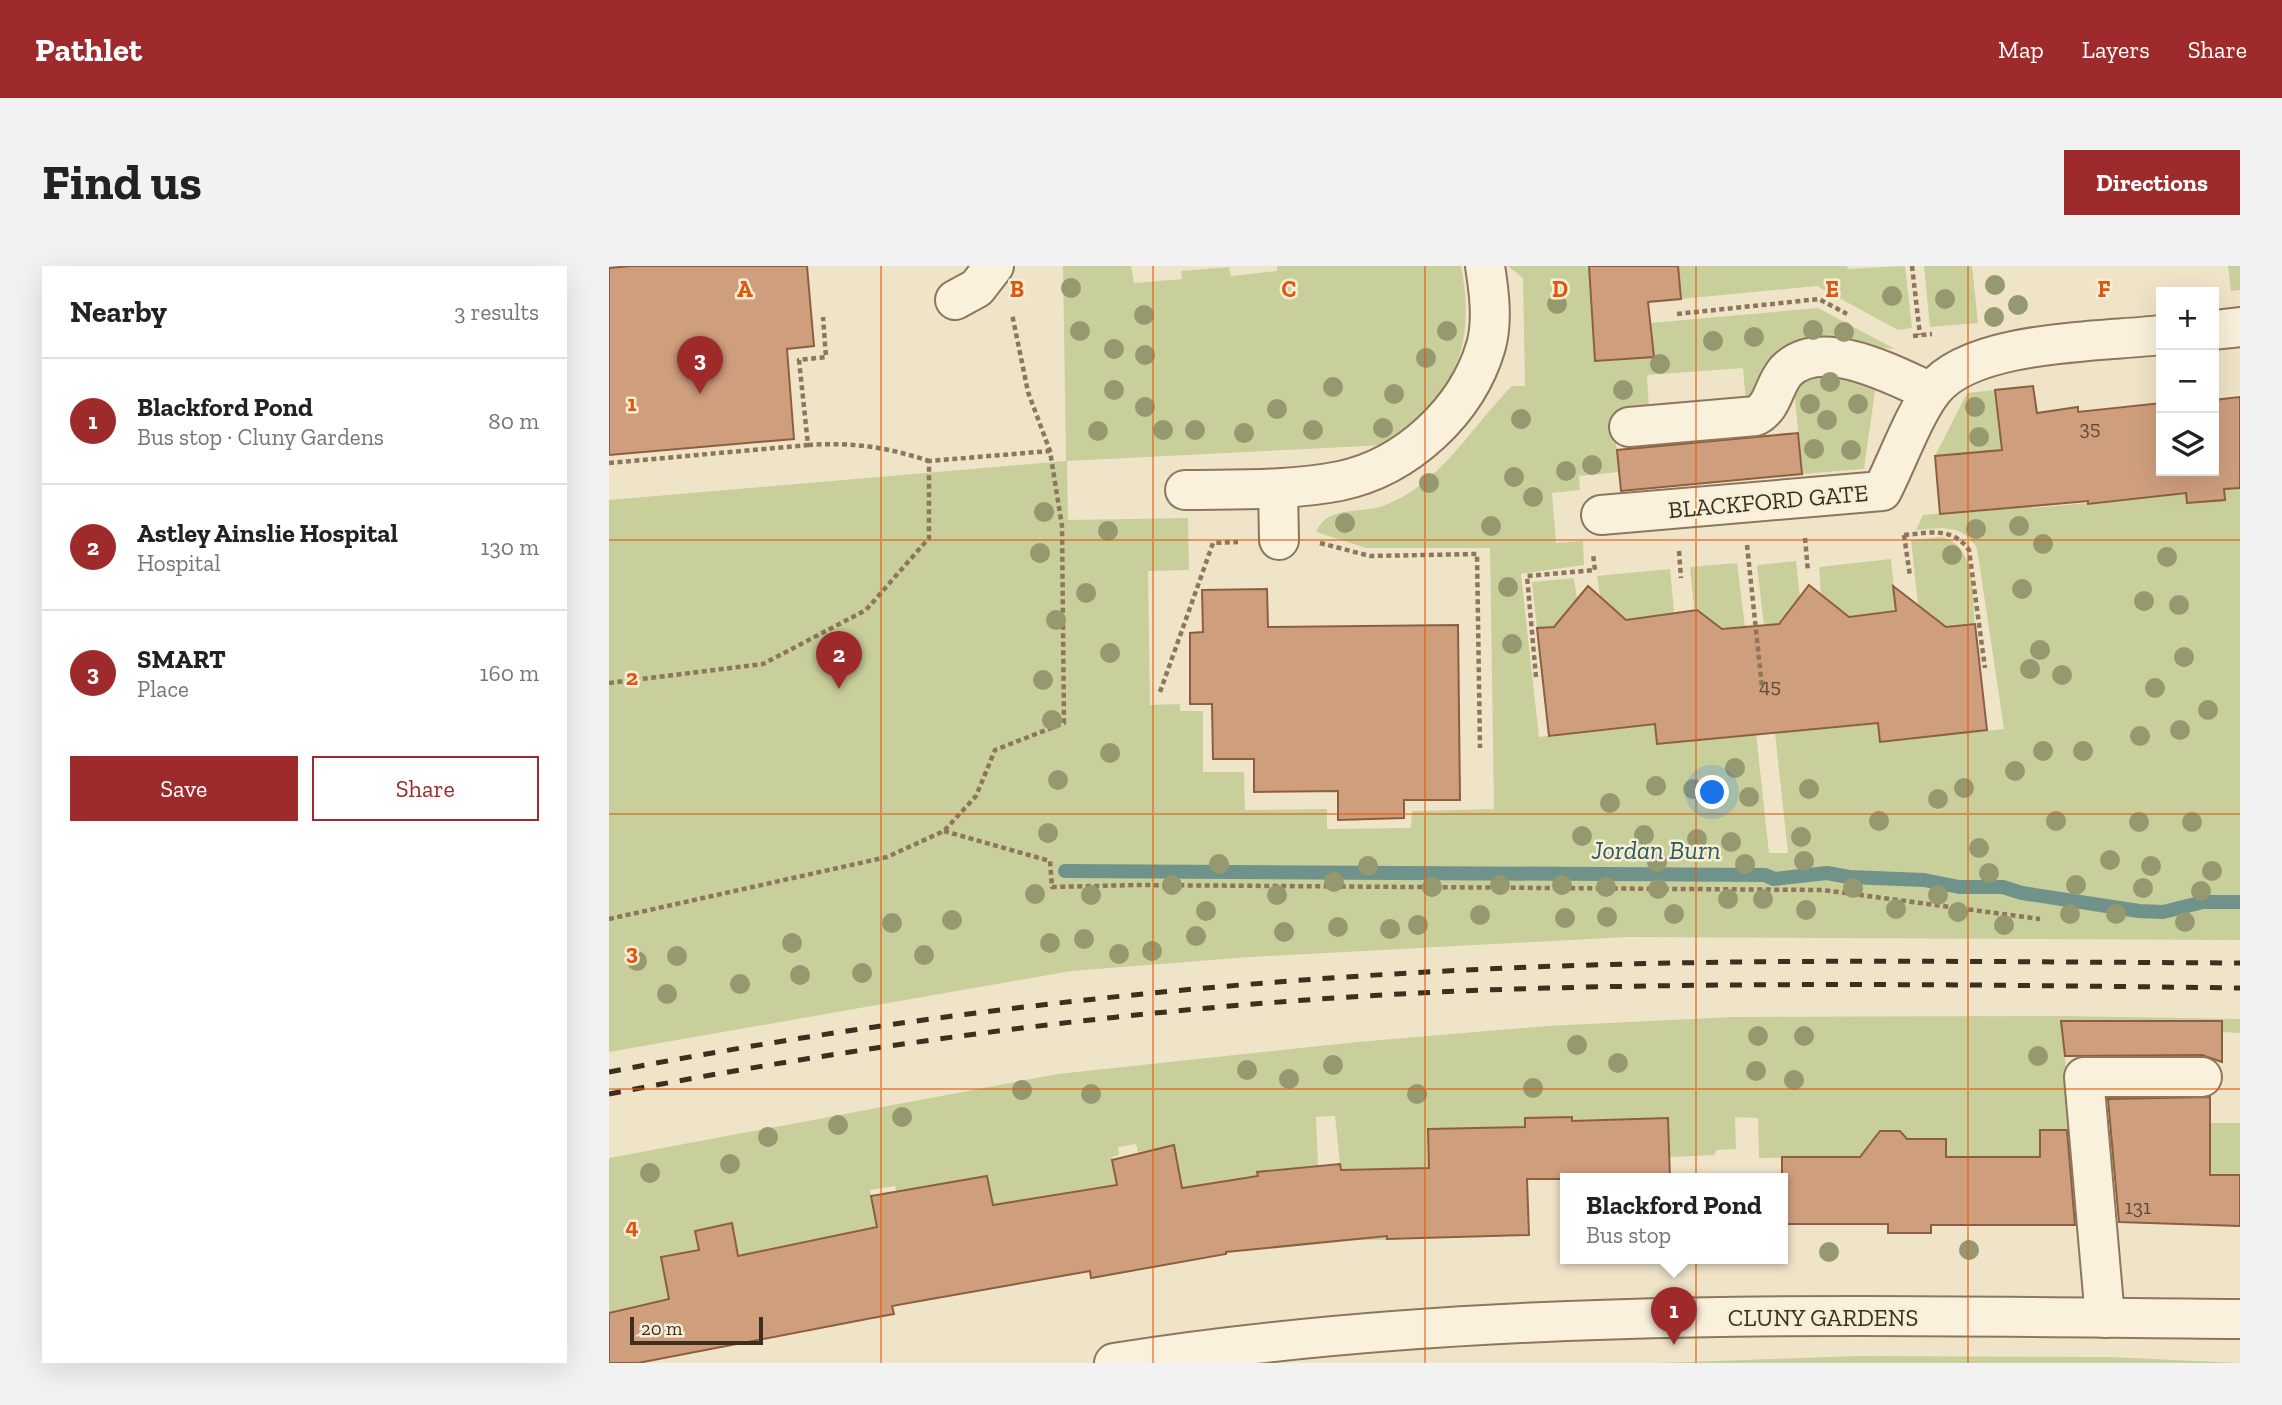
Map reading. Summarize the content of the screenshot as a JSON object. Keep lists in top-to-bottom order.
{
  "streets": {
    "street": ["BLACKFORD GATE", "CLUNY GARDENS"]
  },
  "water": ["Jordan Burn"],
  "house_numbers": ["35", "45", "131"],
  "scale_bar": "20 m",
  "page": {
    "header": "Pathlet",
    "nav": ["Map", "Layers", "Share"],
    "buttons": [
      "Directions",
      ["Save", "Share"]
    ],
    "title": "Find us",
    "heading": ["Nearby", "3 results"],
    "map_buttons": ["+", "−"],
    "pins": ["3", "2", "1"],
    "list": [
      {
        "mark": "1",
        "name": "Blackford Pond",
        "note": "Bus stop · Cluny Gardens",
        "value": "80 m"
      },
      {
        "mark": "2",
        "name": "Astley Ainslie Hospital",
        "note": "Hospital",
        "value": "130 m"
      },
      {
        "mark": "3",
        "name": "SMART",
        "note": "Place",
        "value": "160 m"
      }
    ],
    "popup": ["Blackford Pond", "Bus stop"],
    "scale": "20 m"
  },
  "grid": {
    "columns": [
      "A",
      "B",
      "C",
      "D",
      "E",
      "F"
    ],
    "rows": [
      "1",
      "2",
      "3",
      "4"
    ]
  }
}
